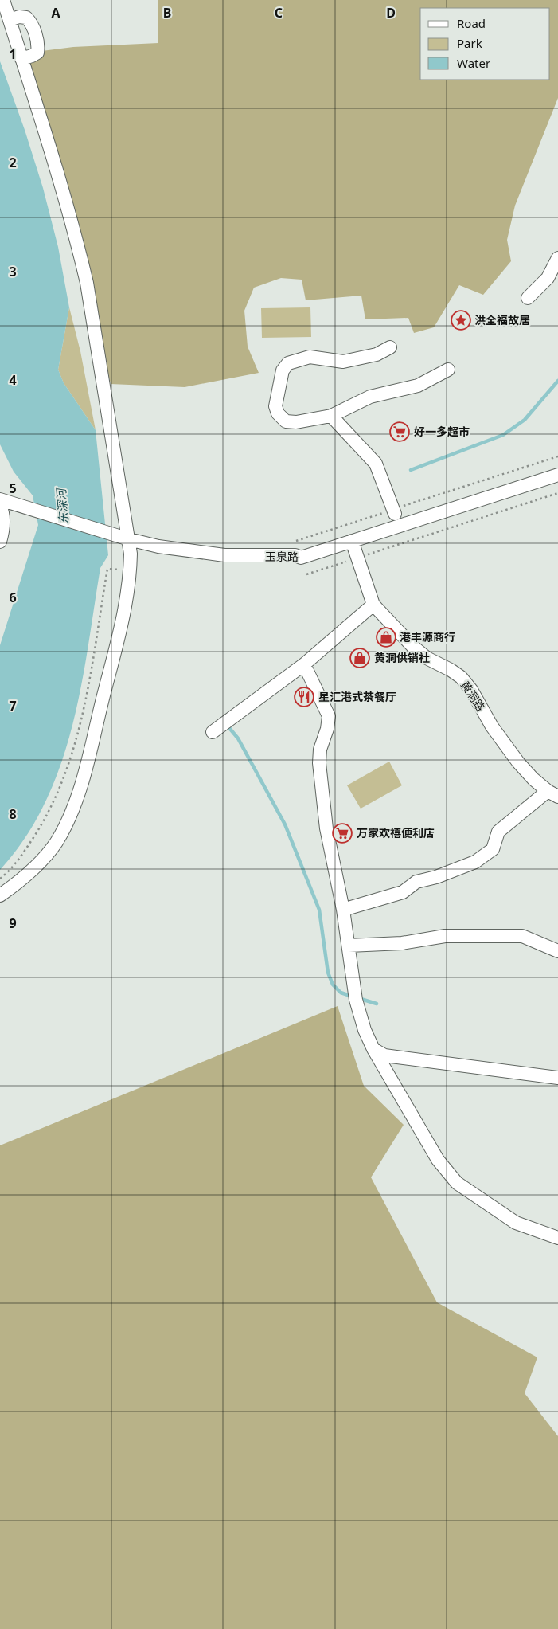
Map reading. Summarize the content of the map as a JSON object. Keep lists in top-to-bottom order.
{
  "streets": {
    "street": ["玉泉路", "黄洞路"]
  },
  "crossings": [
    ["玉泉路", "黄洞路"]
  ],
  "water": ["东深河"],
  "places": {
    "place": ["洪全福故居"],
    "supermarket": ["好一多超市", "万家欢禧便利店"],
    "shop": ["港丰源商行", "黄洞供销社"],
    "restaurant": ["星汇港式茶餐厅"]
  },
  "legend": ["Road", "Park", "Water"],
  "grid": {
    "columns": [
      "A",
      "B",
      "C",
      "D"
    ],
    "rows": [
      "1",
      "2",
      "3",
      "4",
      "5",
      "6",
      "7",
      "8",
      "9"
    ]
  }
}
